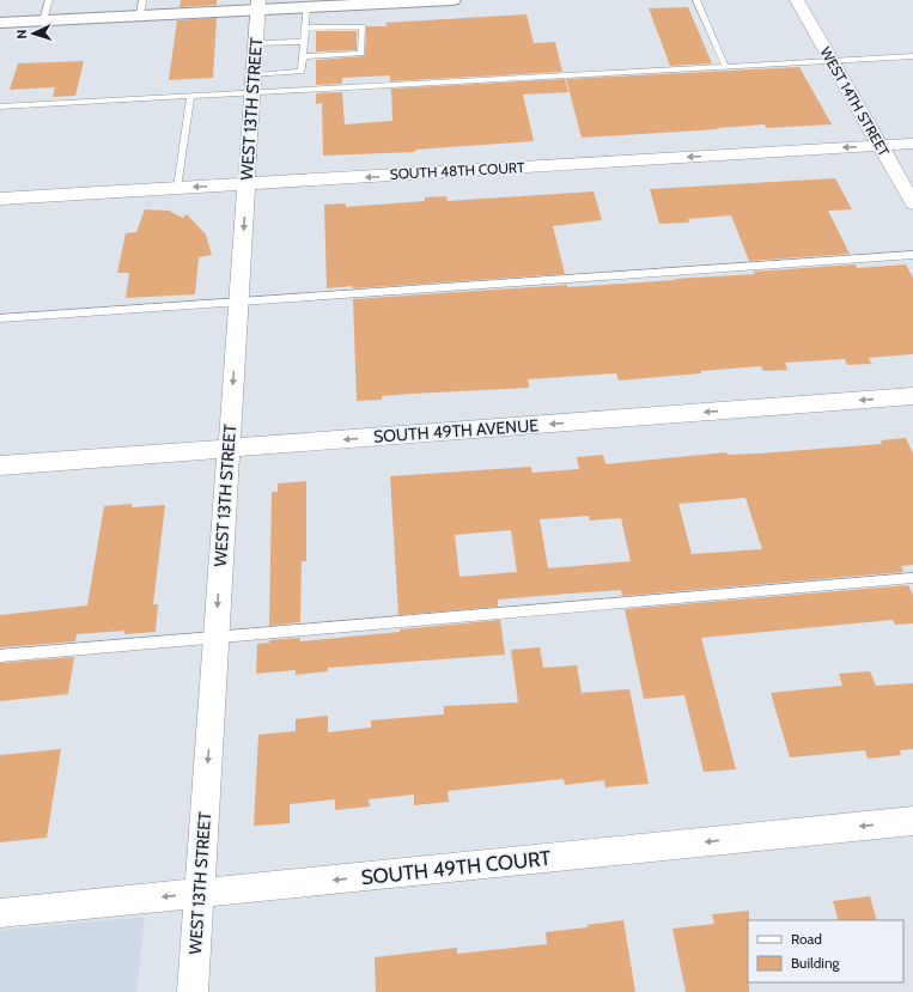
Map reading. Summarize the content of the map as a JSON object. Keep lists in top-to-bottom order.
{
  "streets": {
    "street": [
      "WEST 14TH STREET",
      "WEST 13TH STREET",
      "SOUTH 48TH COURT",
      "SOUTH 49TH AVENUE",
      "SOUTH 49TH COURT"
    ]
  },
  "crossings": [
    ["WEST 14TH STREET", "SOUTH 48TH COURT"],
    ["WEST 13TH STREET", "SOUTH 48TH COURT"],
    ["WEST 13TH STREET", "SOUTH 49TH AVENUE"],
    ["WEST 13TH STREET", "SOUTH 49TH COURT"]
  ],
  "one_way": [
    "WEST 13TH STREET",
    "SOUTH 48TH COURT",
    "SOUTH 49TH AVENUE",
    "SOUTH 49TH COURT"
  ],
  "legend": ["Road", "Building"],
  "north": "left"
}
